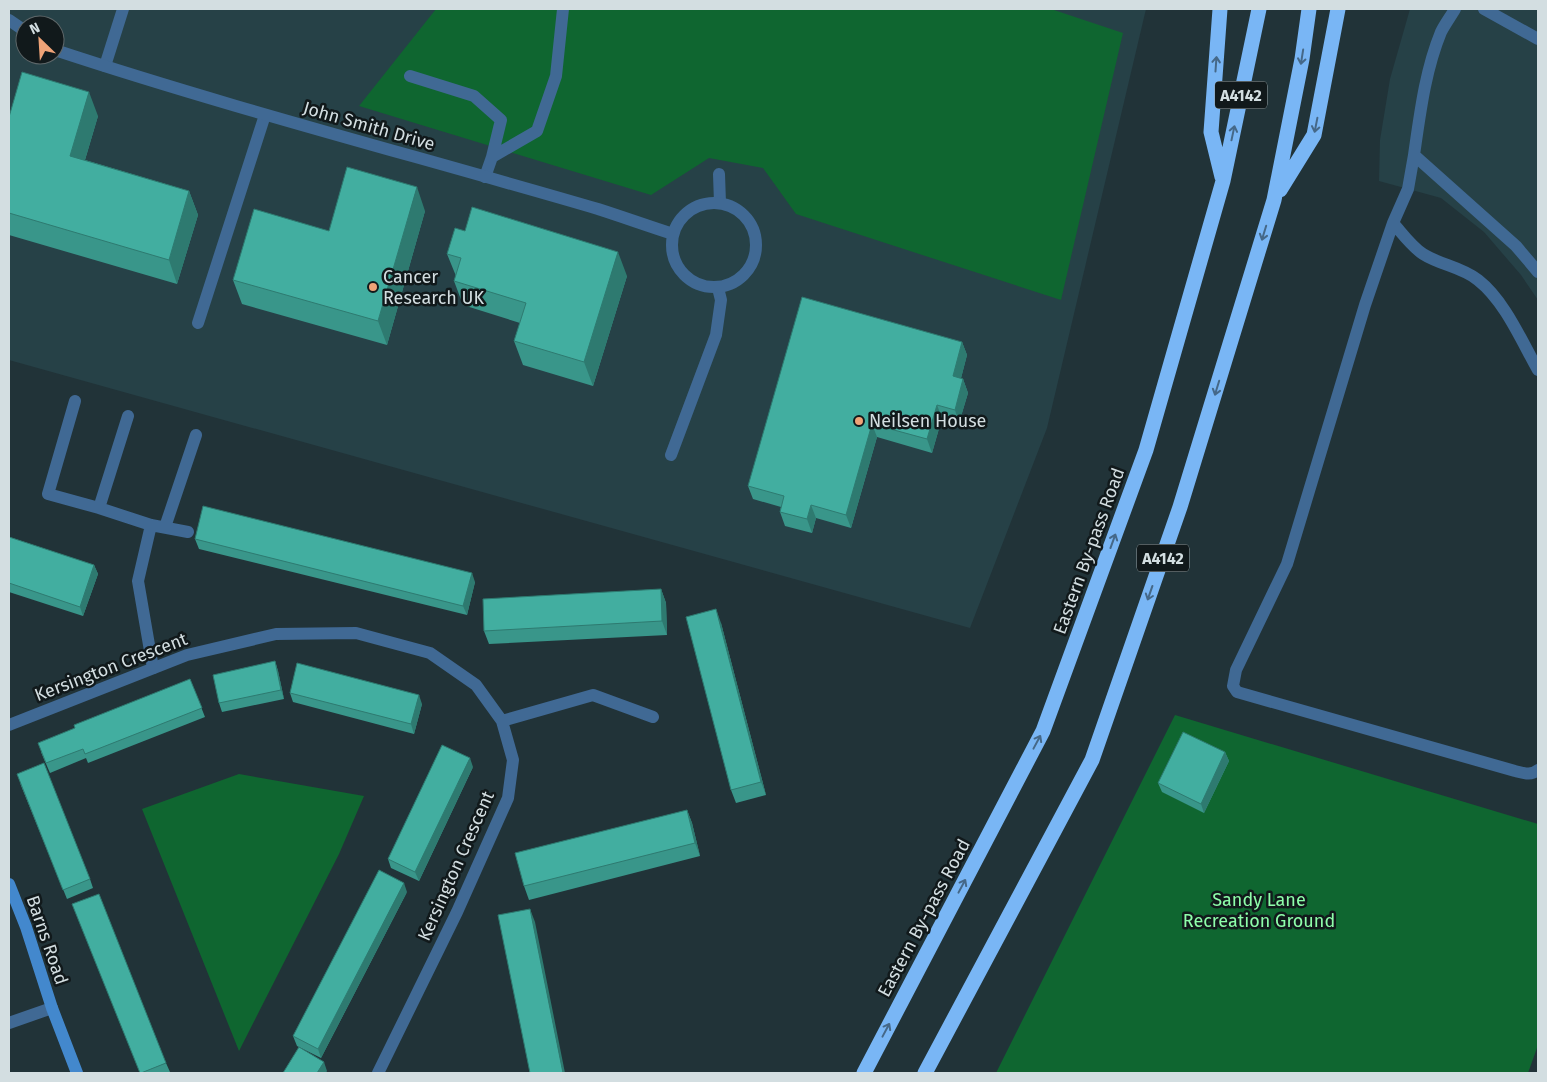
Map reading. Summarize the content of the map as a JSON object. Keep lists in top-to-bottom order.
{
  "streets": {
    "highway": ["A4142", "Eastern By-pass Road"],
    "street": ["John Smith Drive", "Kersington Crescent", "Barns Road"]
  },
  "parks": ["Sandy Lane Recreation Ground"],
  "places": ["Cancer Research UK", "Neilsen House"],
  "north": "top left"
}
